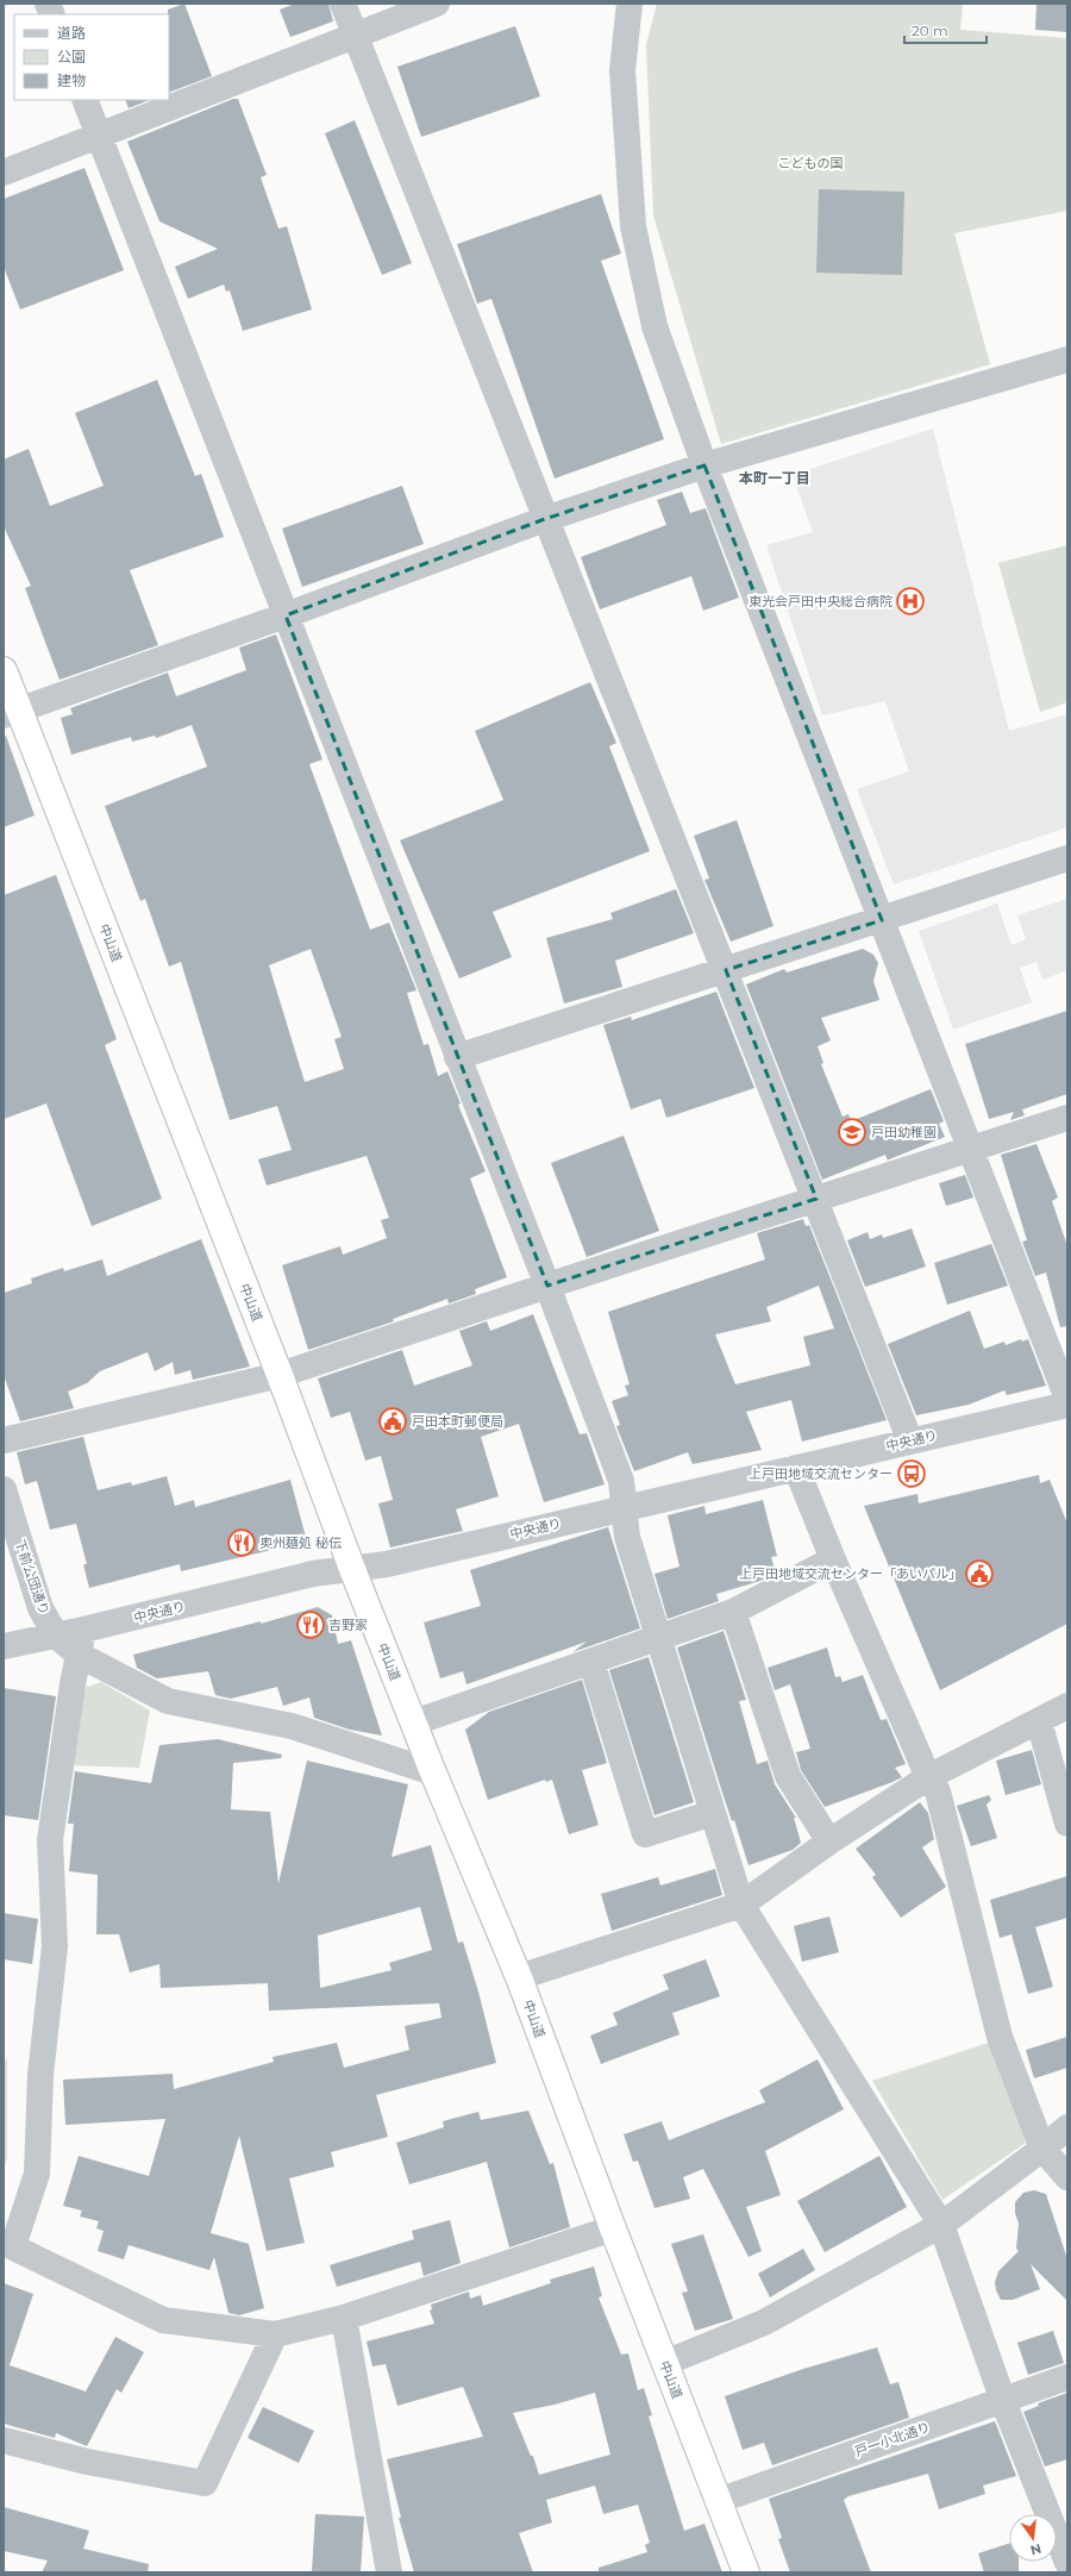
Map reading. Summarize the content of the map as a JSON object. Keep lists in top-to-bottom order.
{
  "streets": {
    "highway": ["中山道"],
    "street": ["中央通り", "下前公団通り", "戸一小北通り"]
  },
  "crossings": [
    ["中山道", "中央通り"],
    ["中山道", "戸一小北通り"],
    ["中央通り", "下前公団通り"]
  ],
  "districts": ["本町一丁目"],
  "parks": ["こどもの国"],
  "places": {
    "hospital": ["東光会戸田中央総合病院"],
    "school or university": ["戸田幼稚園"],
    "public building": ["戸田本町郵便局", "上戸田地域交流センター「あいパル」"],
    "bus stop": ["上戸田地域交流センター"],
    "restaurant": ["奥州麺処 秘伝", "吉野家"]
  },
  "legend": ["道路", "公園", "建物"],
  "scale_bar": "20 m",
  "north": "bottom"
}
